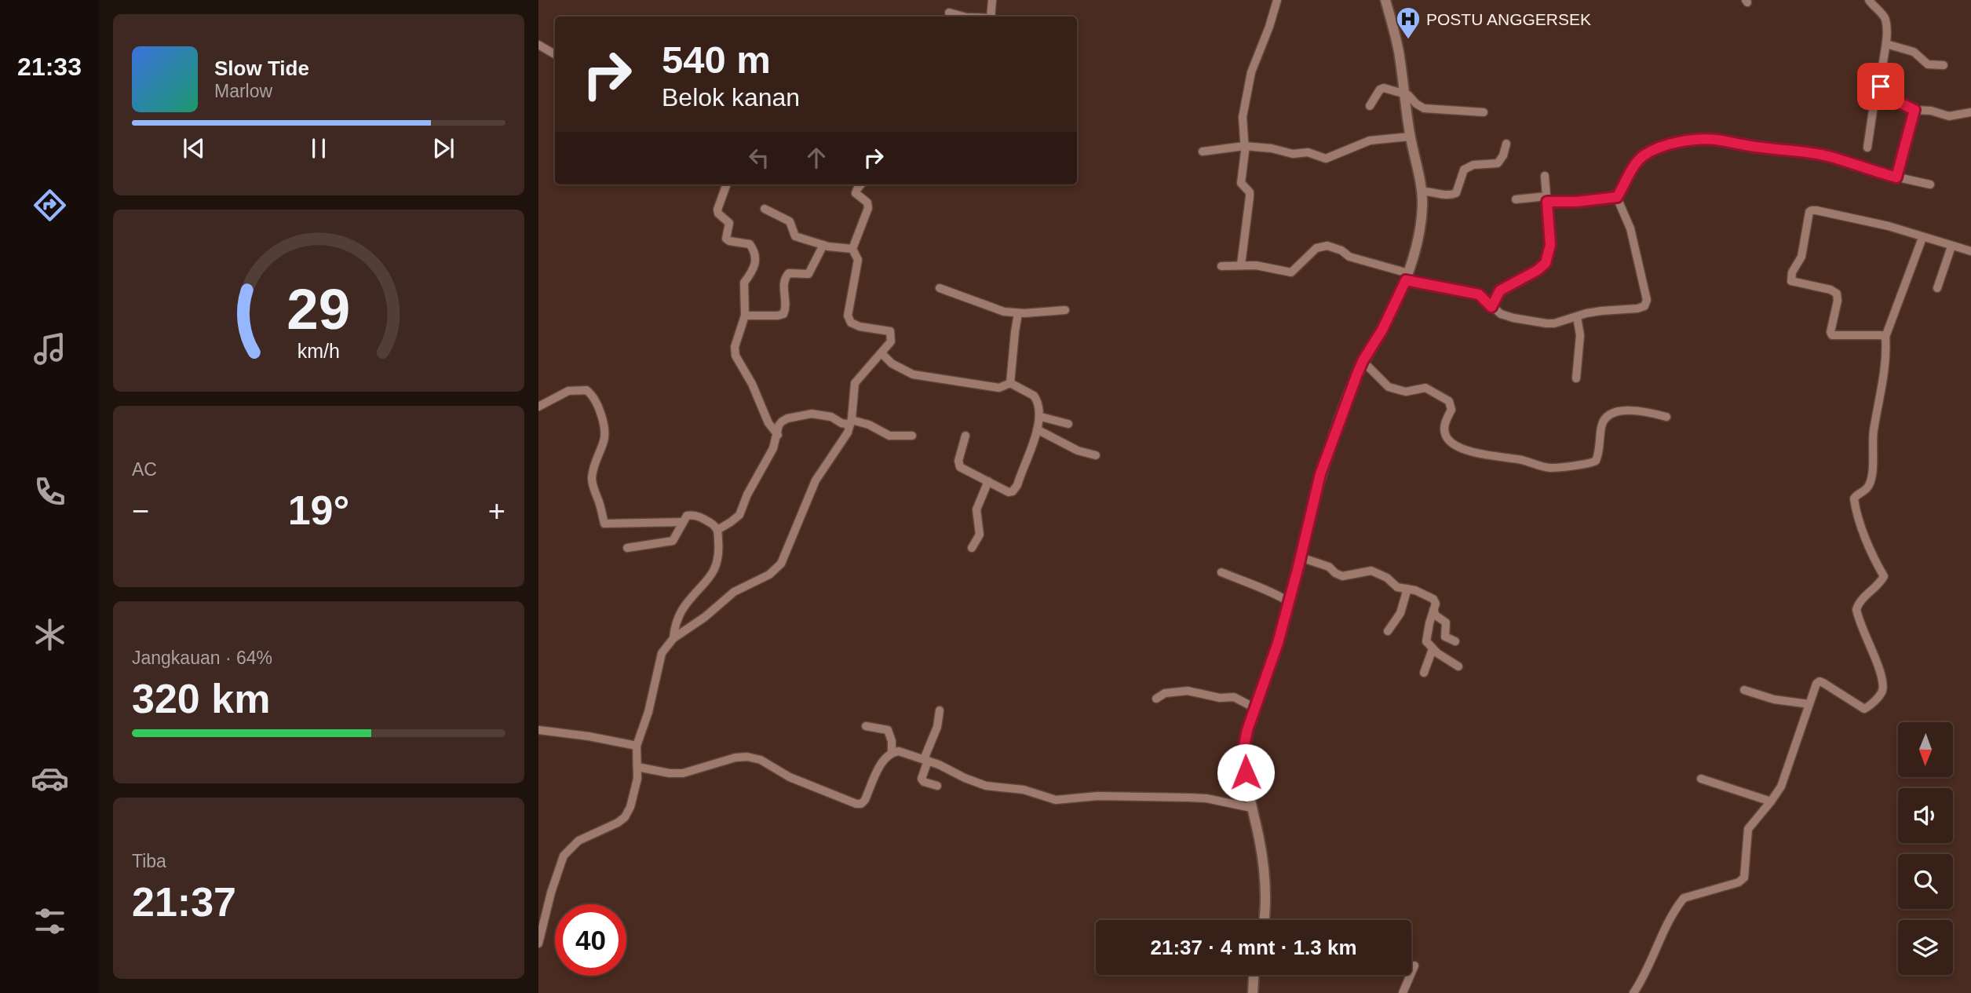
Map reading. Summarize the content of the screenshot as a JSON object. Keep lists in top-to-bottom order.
{
  "places": {
    "hospital": ["POSTU ANGGERSEK"]
  },
  "north": "bottom",
  "page": {
    "tabs": "21:33",
    "turn": ["540 m", "Belok kanan"],
    "song": ["Slow Tide", "Marlow"],
    "tile": [
      "AC",
      ["Jangkauan · 64%", "320 km"],
      ["Tiba", "21:37"]
    ],
    "heat": ["−", "19°", "+"],
    "limit": "40",
    "trip": "21:37 · 4 mnt · 1.3 km",
    "gauge": ["29", "km/h"]
  }
}
